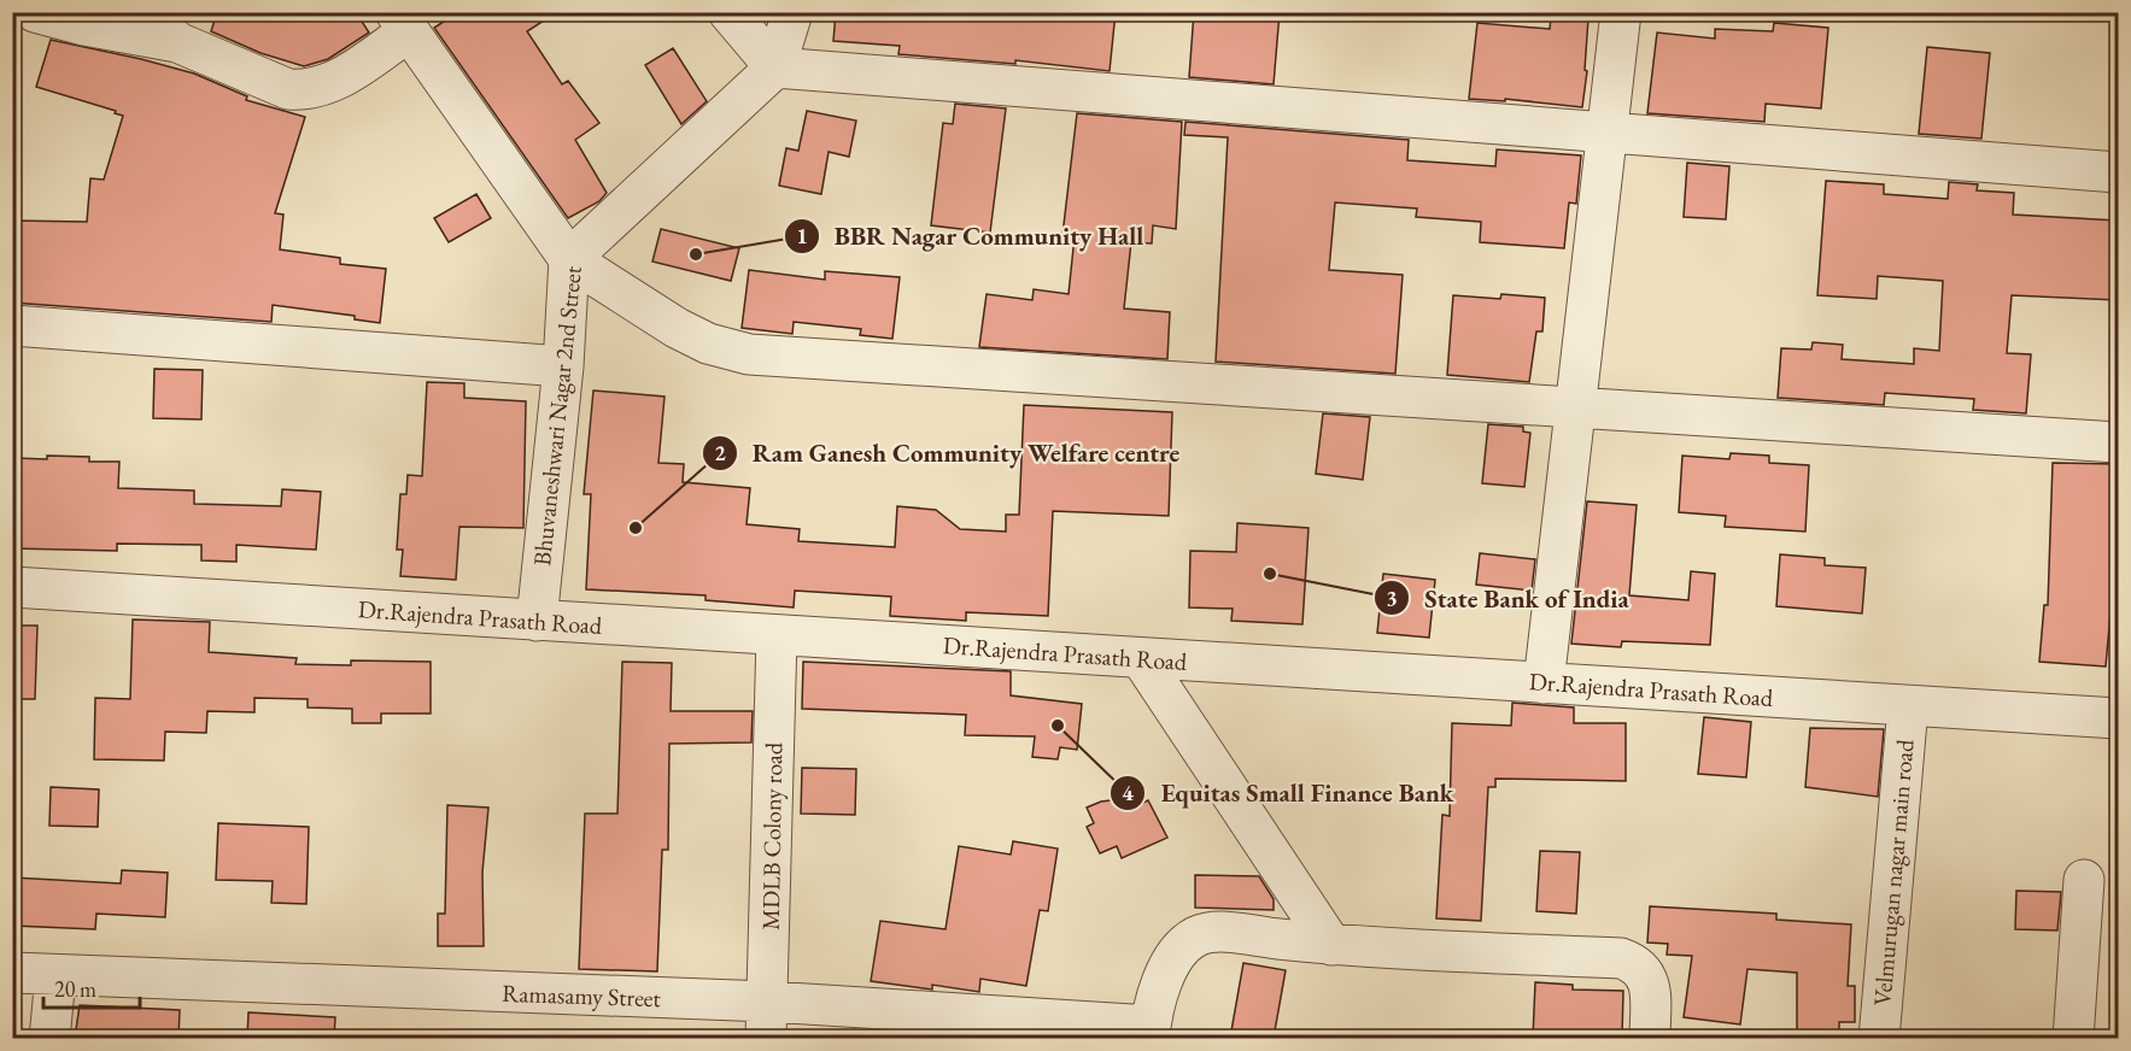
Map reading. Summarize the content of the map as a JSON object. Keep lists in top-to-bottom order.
{
  "streets": {
    "street": [
      "Bhuvaneshwari Nagar 2nd Street",
      "Dr.Rajendra Prasath Road",
      "MDLB Colony road",
      "Velmurugan nagar main road",
      "Ramasamy Street"
    ]
  },
  "crossings": [
    ["Bhuvaneshwari Nagar 2nd Street", "Dr.Rajendra Prasath Road"],
    ["Dr.Rajendra Prasath Road", "MDLB Colony road"],
    ["Dr.Rajendra Prasath Road", "Velmurugan nagar main road"],
    ["MDLB Colony road", "Ramasamy Street"]
  ],
  "places": [
    "BBR Nagar Community Hall",
    "Ram Ganesh Community Welfare centre",
    "State Bank of India",
    "Equitas Small Finance Bank"
  ],
  "scale_bar": "20 m"
}
